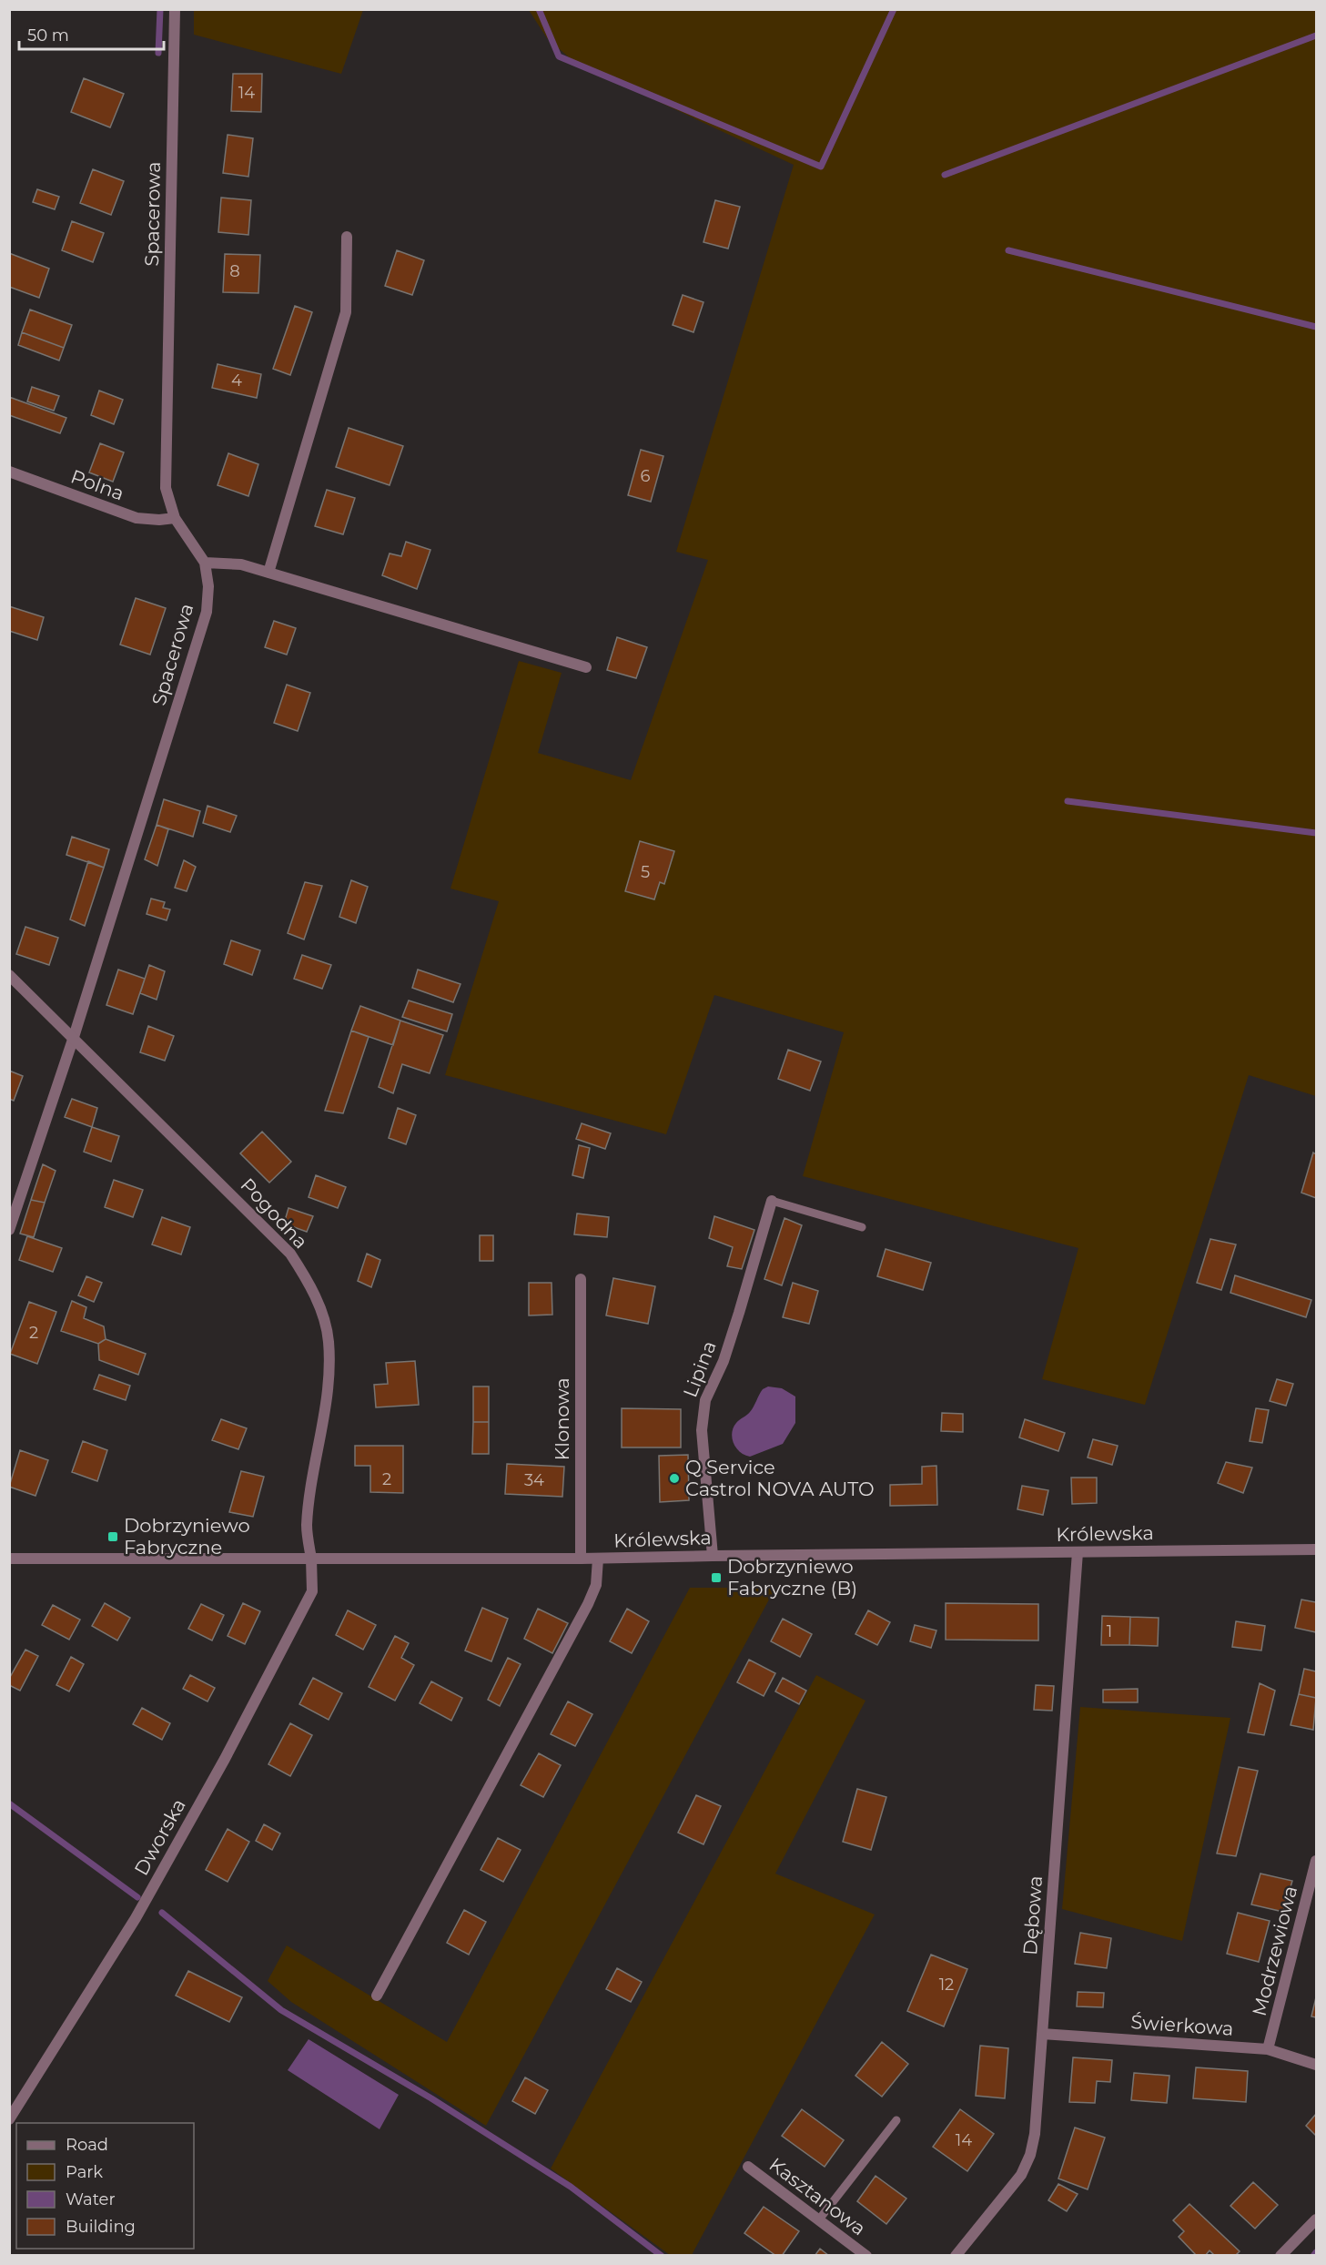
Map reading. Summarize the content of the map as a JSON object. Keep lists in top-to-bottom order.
{
  "streets": {
    "street": [
      "Spacerowa",
      "Polna",
      "Pogodna",
      "Lipina",
      "Klonowa",
      "Królewska",
      "Dworska",
      "Dębowa",
      "Modrzewiowa",
      "Świerkowa",
      "Kasztanowa"
    ]
  },
  "crossings": [
    ["Spacerowa", "Polna"],
    ["Spacerowa", "Pogodna"],
    ["Pogodna", "Królewska"],
    ["Pogodna", "Dworska"],
    ["Lipina", "Królewska"],
    ["Klonowa", "Królewska"],
    ["Królewska", "Dworska"],
    ["Królewska", "Dębowa"],
    ["Dębowa", "Świerkowa"],
    ["Modrzewiowa", "Świerkowa"]
  ],
  "places": {
    "other": ["Q Service Castrol NOVA AUTO"],
    "transit": ["Dobrzyniewo Fabryczne", "Dobrzyniewo Fabryczne (B)"]
  },
  "house_numbers": [
    "14",
    "8",
    "4",
    "6",
    "5",
    "2",
    "2",
    "34",
    "1",
    "12",
    "14"
  ],
  "legend": [
    "Road",
    "Park",
    "Water",
    "Building"
  ],
  "scale_bar": "50 m"
}
